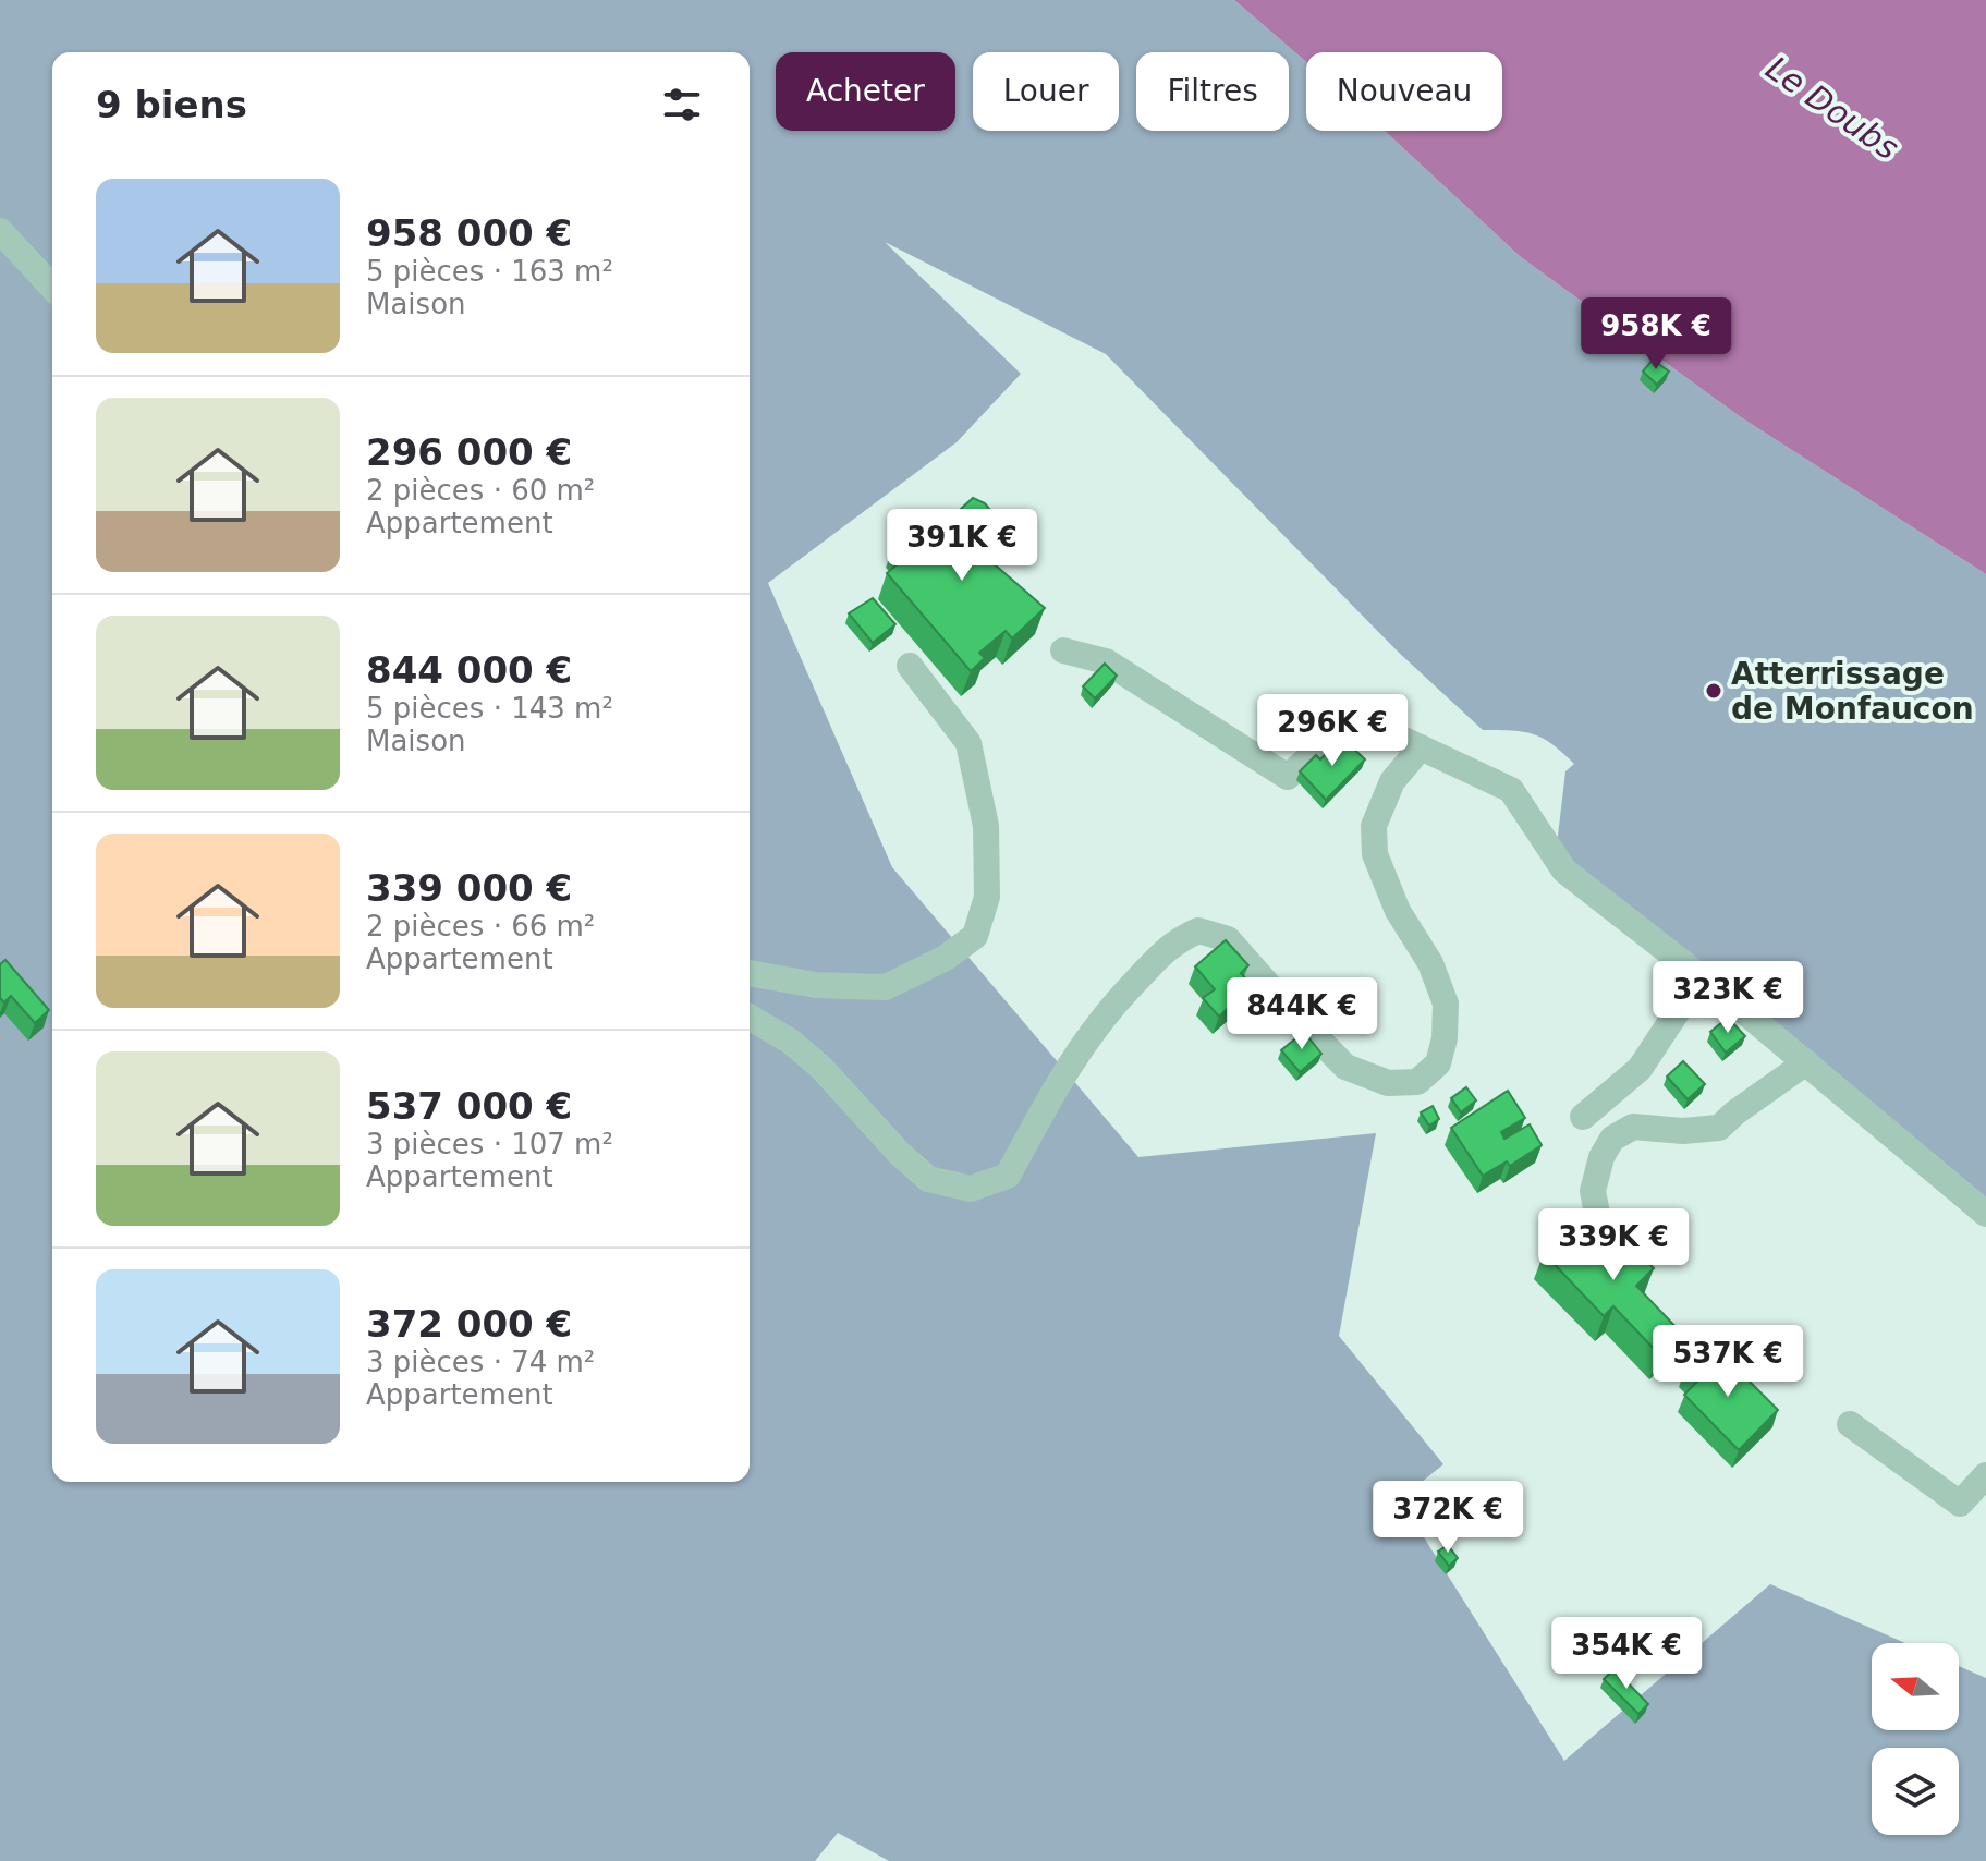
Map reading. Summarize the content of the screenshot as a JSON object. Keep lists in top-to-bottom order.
{
  "water": ["Le Doubs"],
  "places": ["Atterrissage de Monfaucon"],
  "north": "left",
  "page": {
    "chip": [
      "Acheter",
      "Louer",
      "Filtres",
      "Nouveau"
    ],
    "heading": "9 biens",
    "list": [
      {
        "name": "958 000 €",
        "note": "5 pièces · 163 m² · Maison"
      },
      {
        "name": "296 000 €",
        "note": "2 pièces · 60 m² · Appartement"
      },
      {
        "name": "844 000 €",
        "note": "5 pièces · 143 m² · Maison"
      },
      {
        "name": "339 000 €",
        "note": "2 pièces · 66 m² · Appartement"
      },
      {
        "name": "537 000 €",
        "note": "3 pièces · 107 m² · Appartement"
      },
      {
        "name": "372 000 €",
        "note": "3 pièces · 74 m² · Appartement"
      }
    ],
    "price": [
      "958K €",
      "391K €",
      "296K €",
      "323K €",
      "844K €",
      "339K €",
      "537K €",
      "372K €",
      "354K €"
    ]
  }
}
